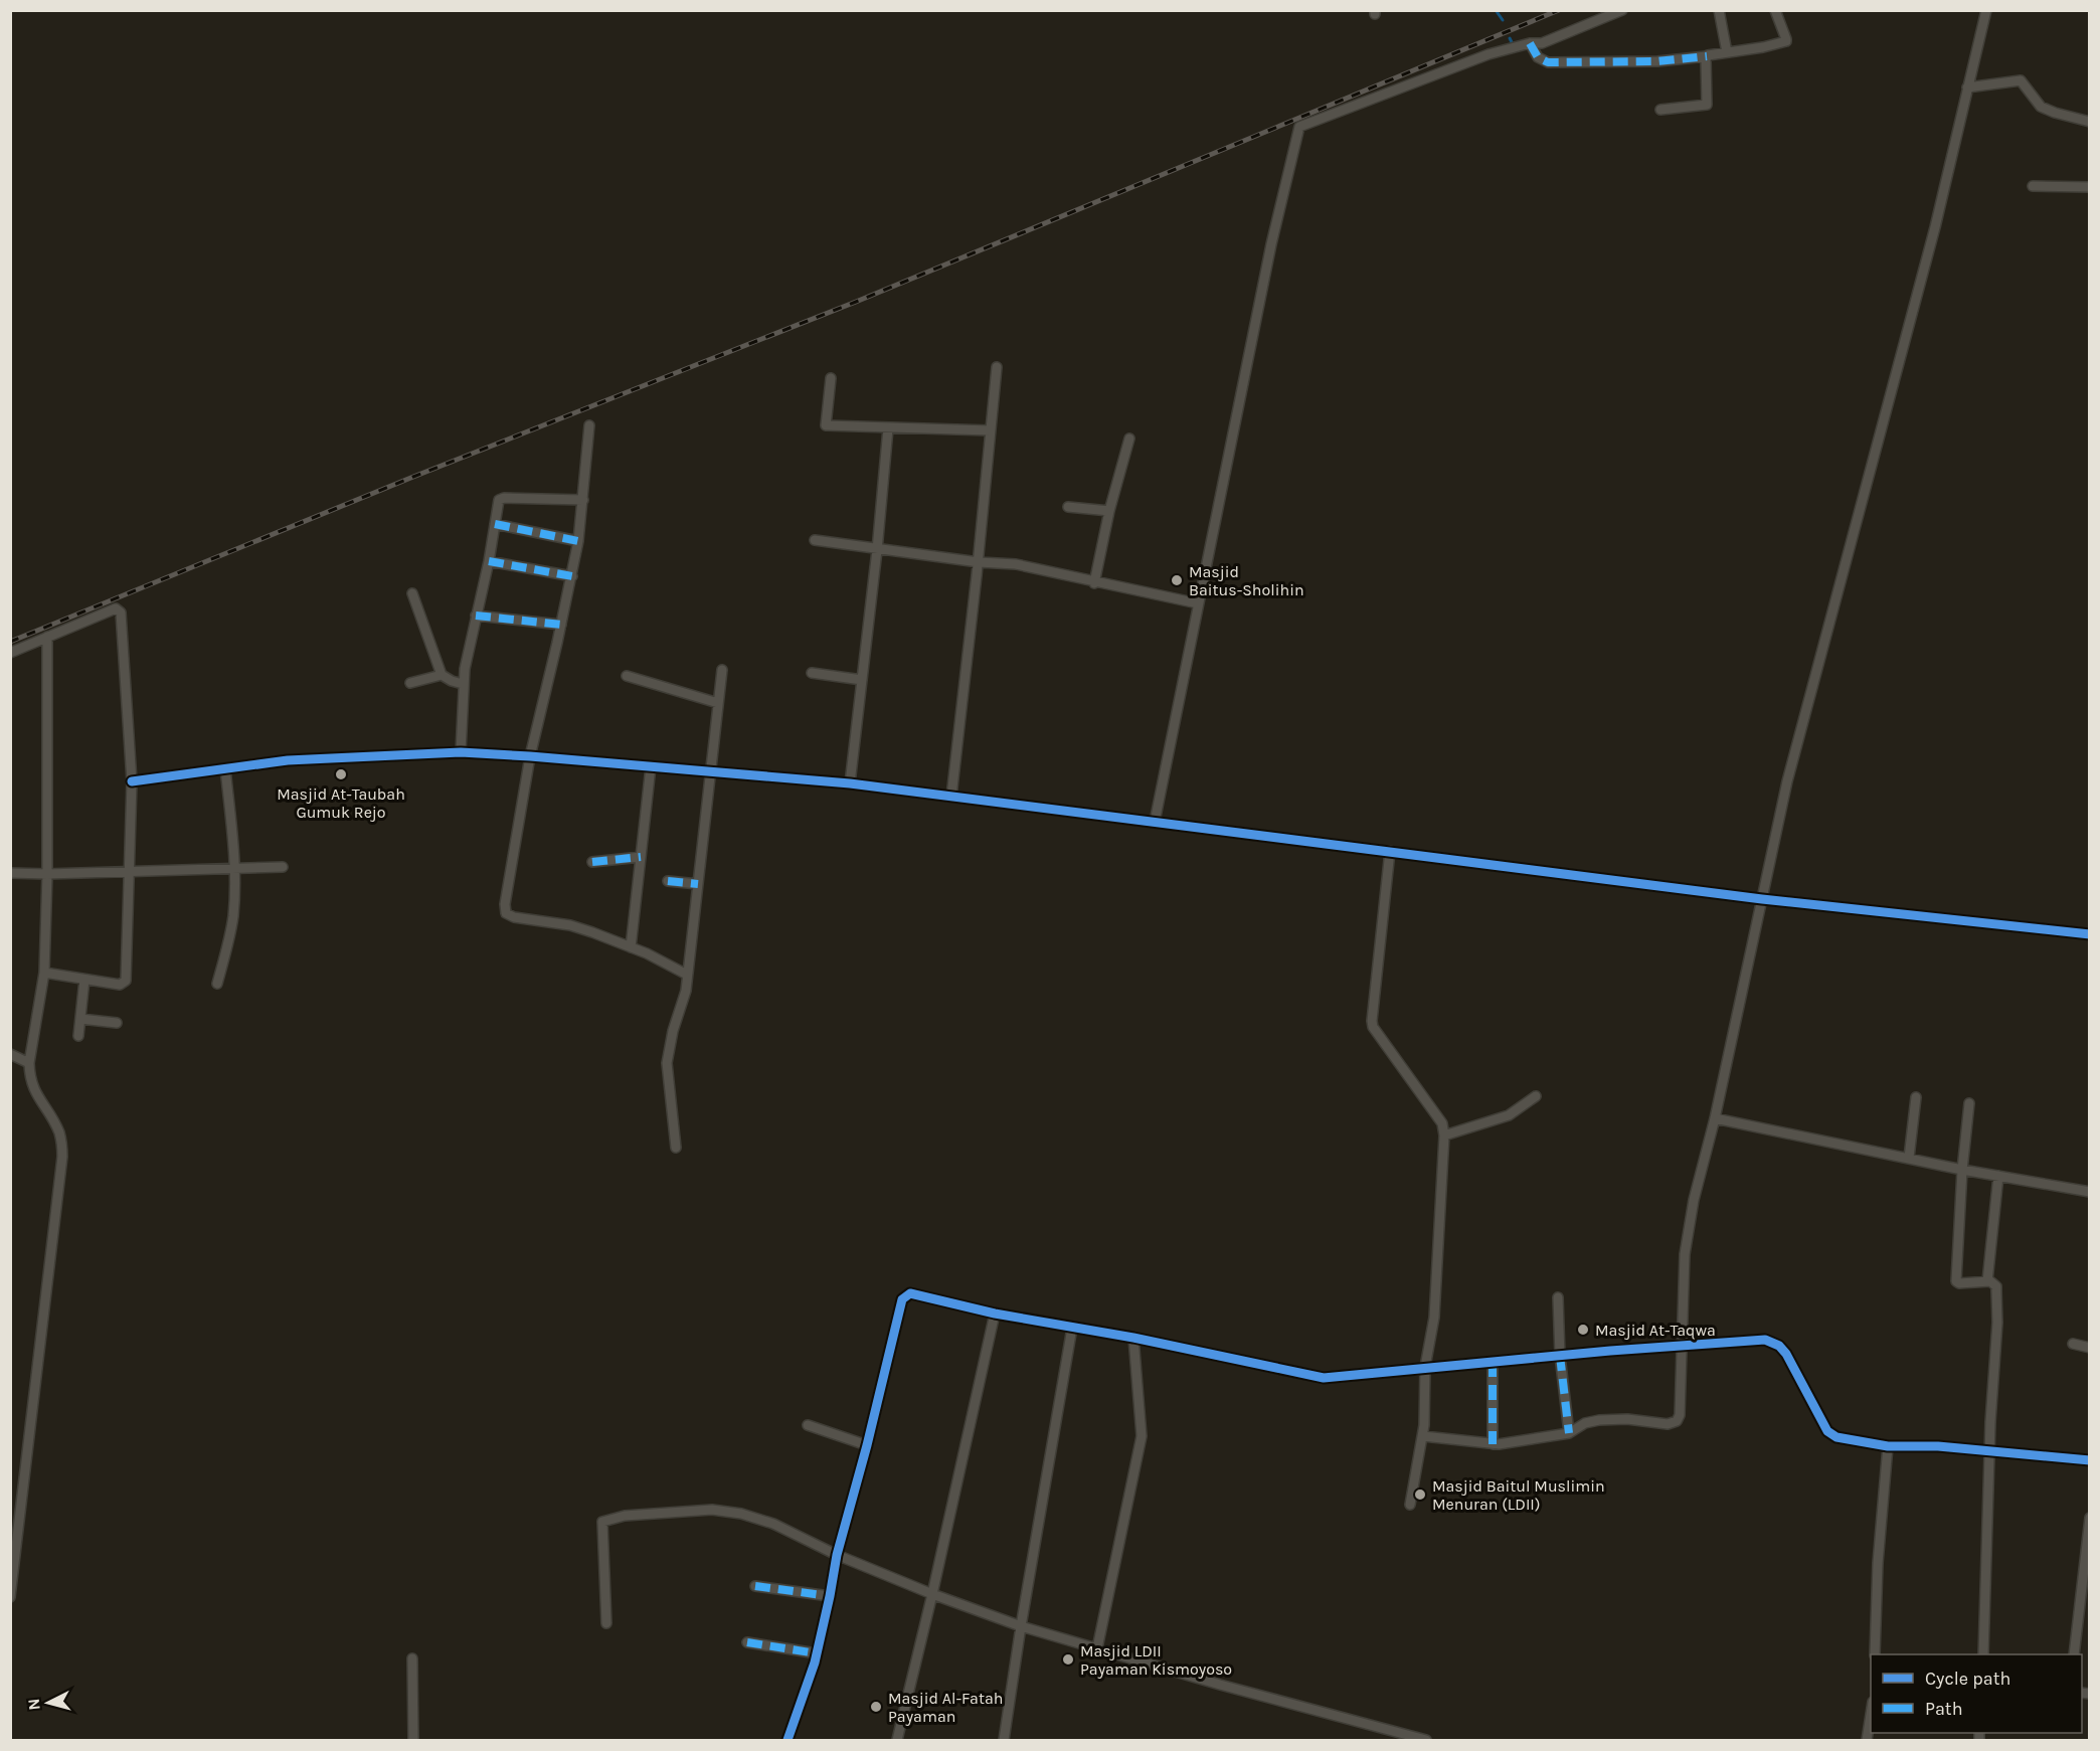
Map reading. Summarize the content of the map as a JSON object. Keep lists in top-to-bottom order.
{
  "places": [
    "Masjid Baitus-Sholihin",
    "Masjid At-Taubah Gumuk Rejo",
    "Masjid At-Taqwa",
    "Masjid Baitul Muslimin Menuran (LDII)",
    "Masjid LDII Payaman Kismoyoso",
    "Masjid Al-Fatah Payaman"
  ],
  "legend": ["Cycle path", "Path"],
  "north": "left"
}
